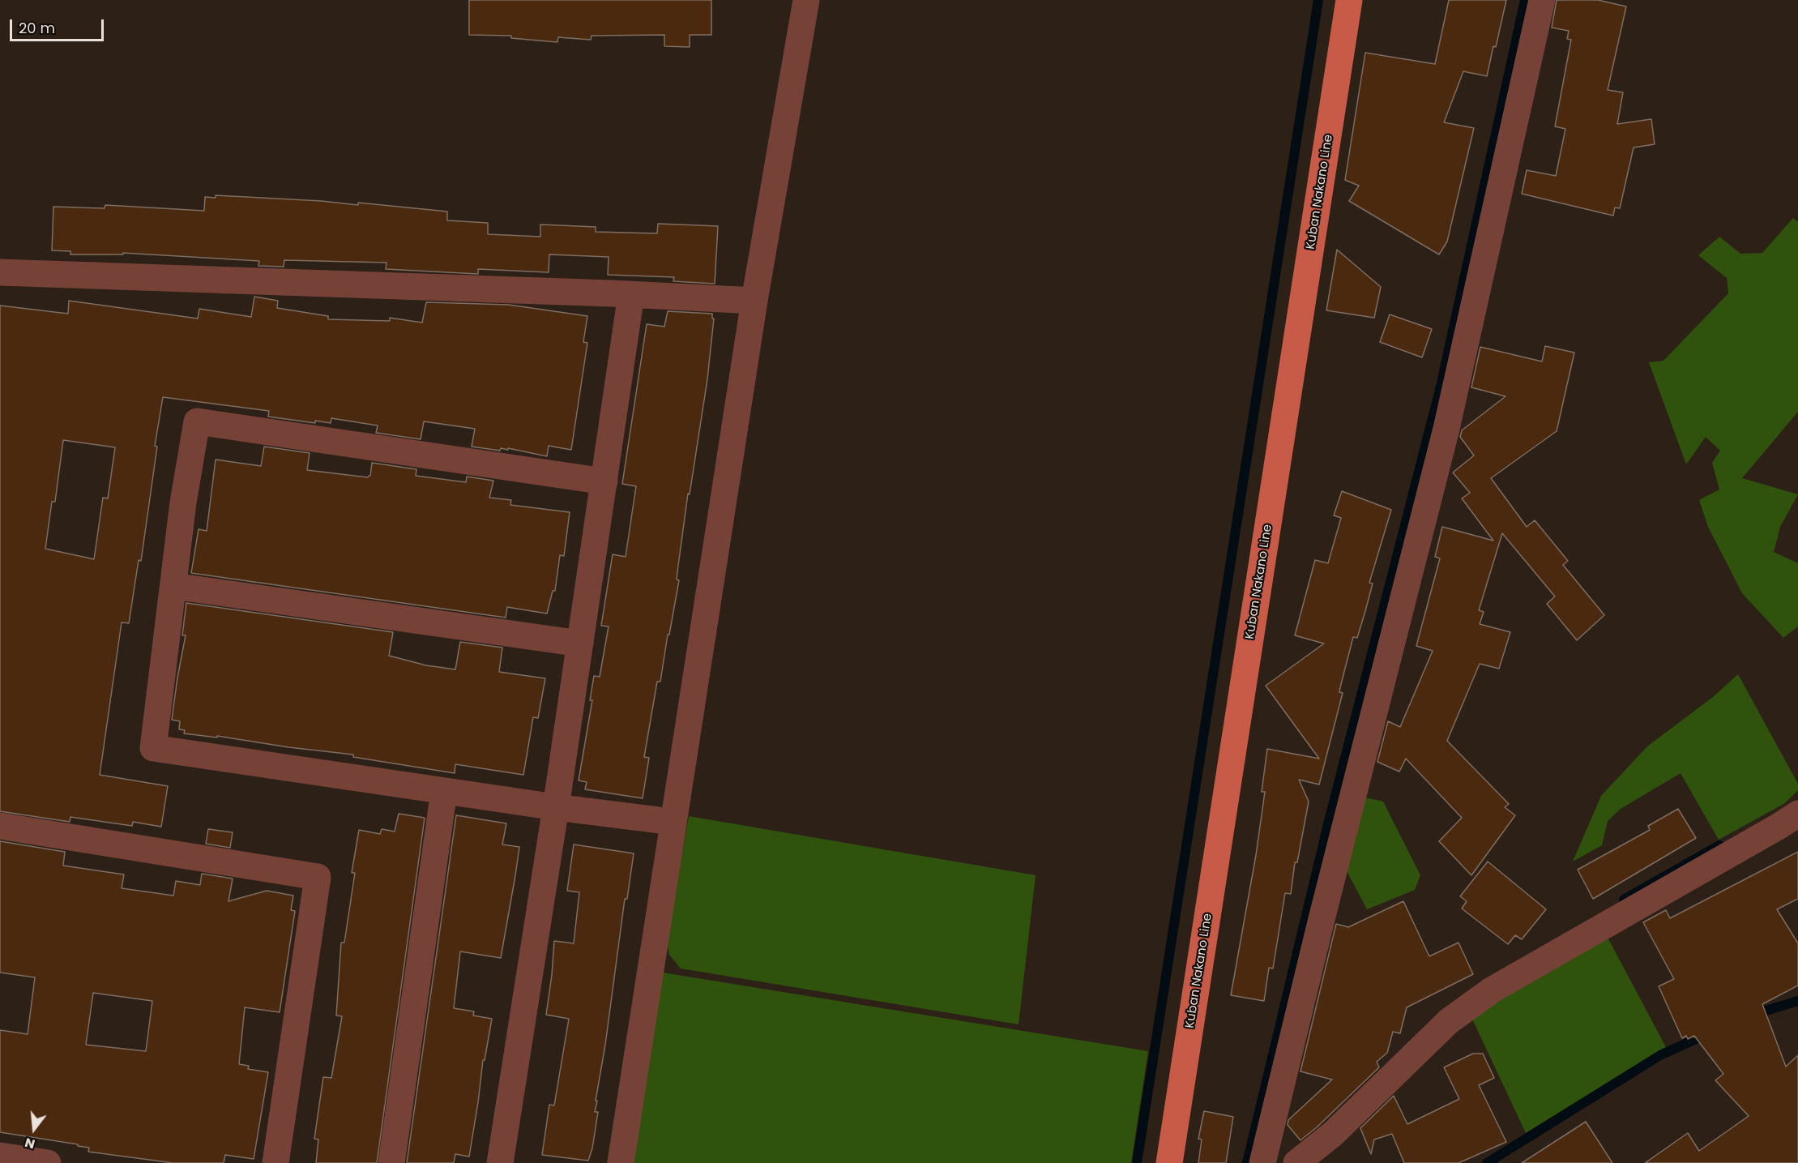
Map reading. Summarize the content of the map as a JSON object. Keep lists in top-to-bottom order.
{
  "streets": {
    "main road": ["Kuban Nakano Line"]
  },
  "scale_bar": "20 m",
  "north": "bottom"
}
